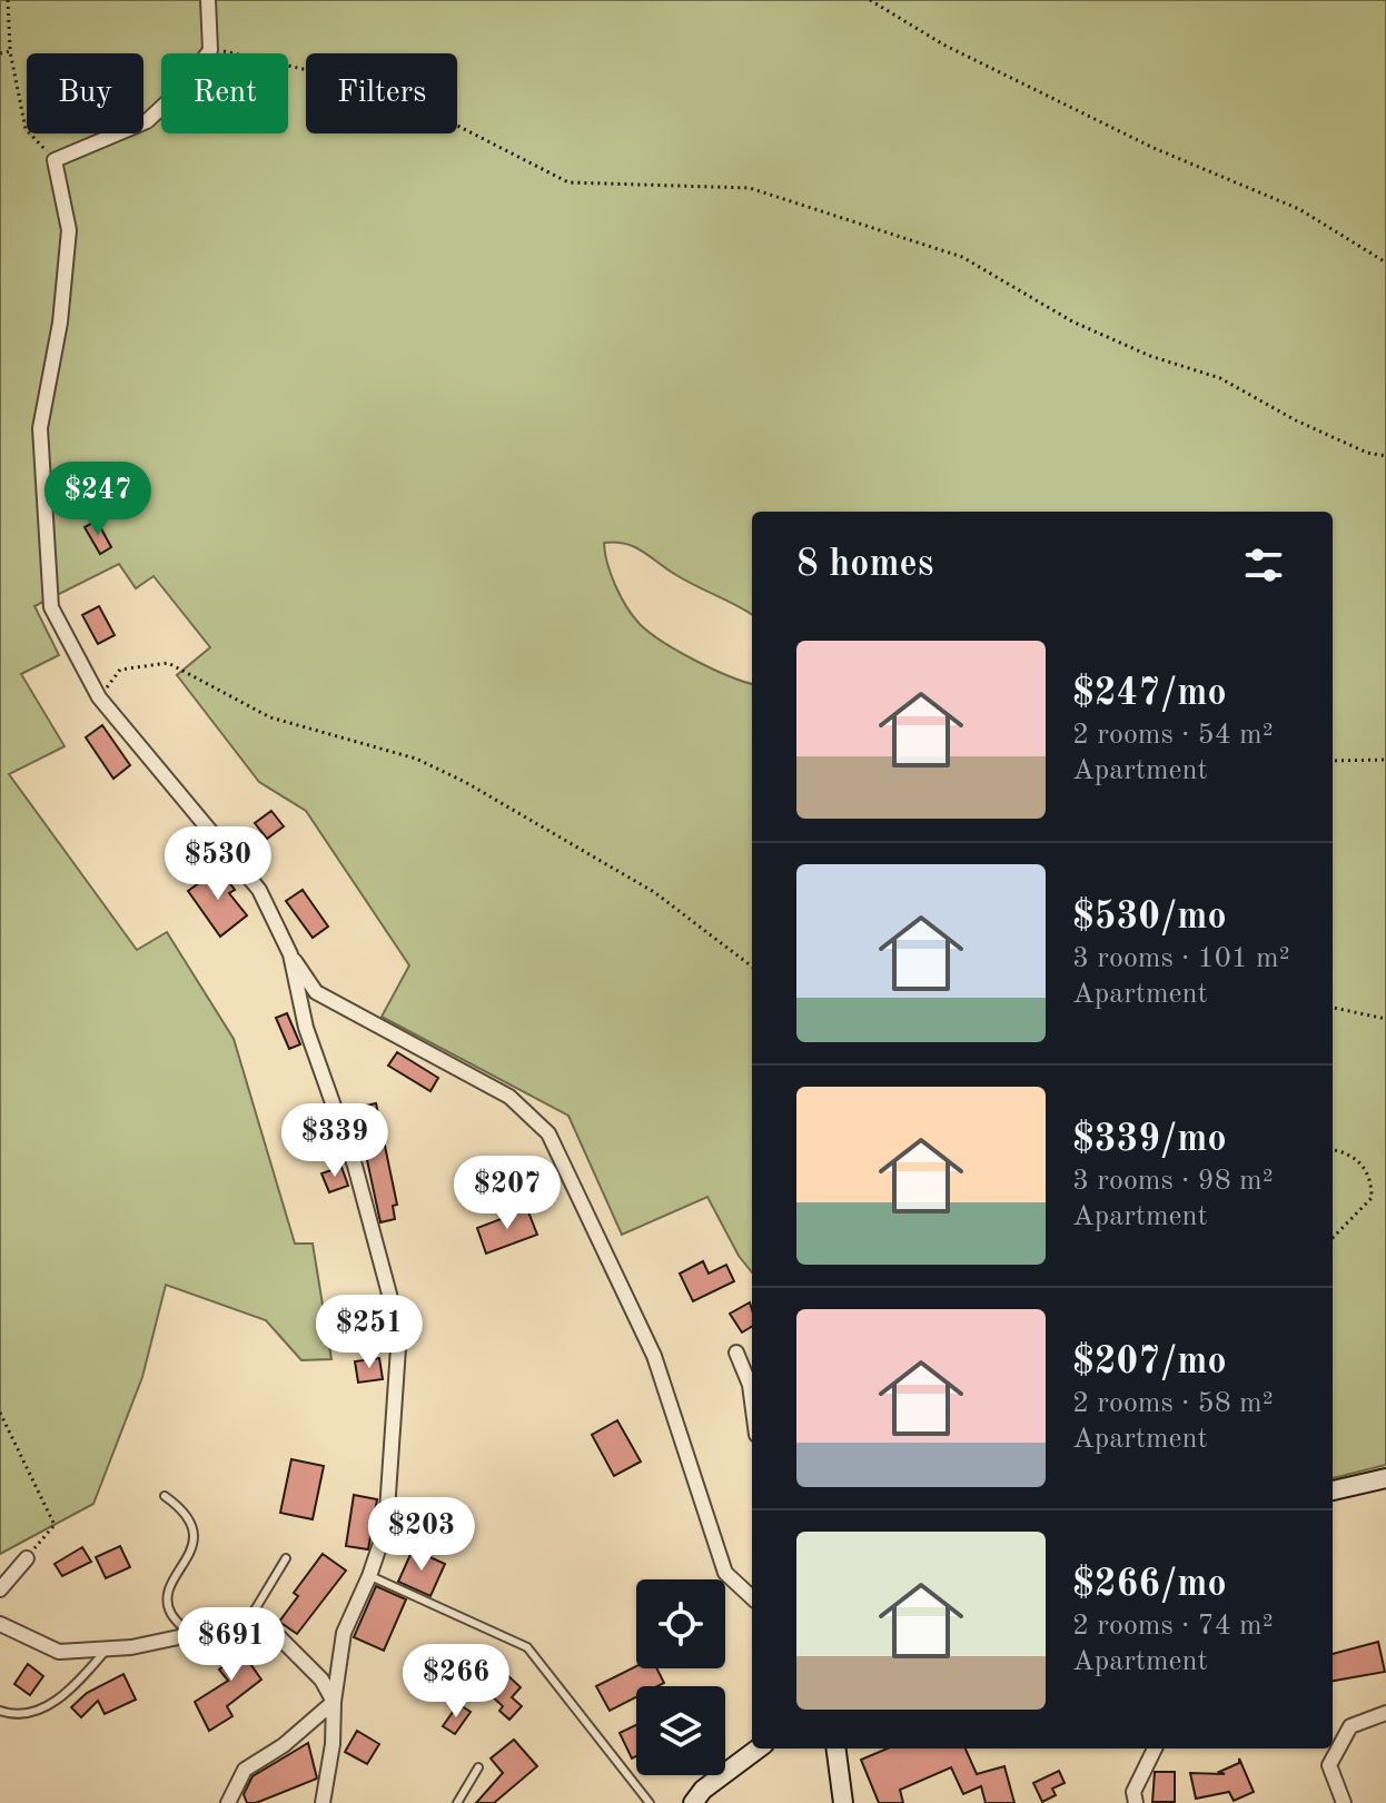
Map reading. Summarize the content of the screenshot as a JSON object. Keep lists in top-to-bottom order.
{
  "page": {
    "chip": ["Buy", "Rent", "Filters"],
    "price": [
      "$247",
      "$530",
      "$339",
      "$207",
      "$251",
      "$203",
      "$691",
      "$266"
    ],
    "heading": "8 homes",
    "list": [
      {
        "name": "$247/mo",
        "note": "2 rooms · 54 m² · Apartment"
      },
      {
        "name": "$530/mo",
        "note": "3 rooms · 101 m² · Apartment"
      },
      {
        "name": "$339/mo",
        "note": "3 rooms · 98 m² · Apartment"
      },
      {
        "name": "$207/mo",
        "note": "2 rooms · 58 m² · Apartment"
      },
      {
        "name": "$266/mo",
        "note": "2 rooms · 74 m² · Apartment"
      }
    ]
  }
}
